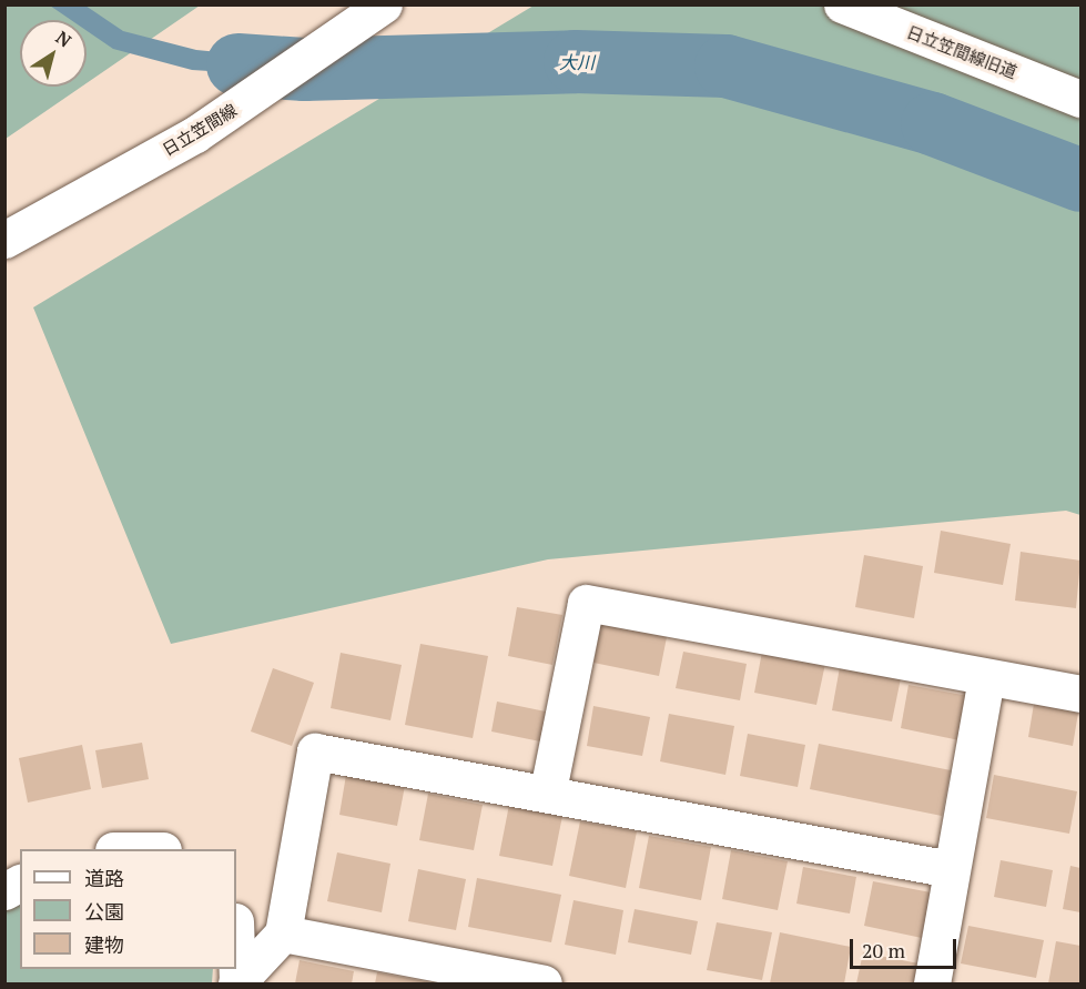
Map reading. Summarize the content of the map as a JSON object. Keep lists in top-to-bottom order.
{
  "streets": {
    "street": ["日立笠間線旧道", "日立笠間線"]
  },
  "water": ["大川"],
  "legend": ["道路", "公園", "建物"],
  "scale_bar": "20 m",
  "north": "top right"
}
